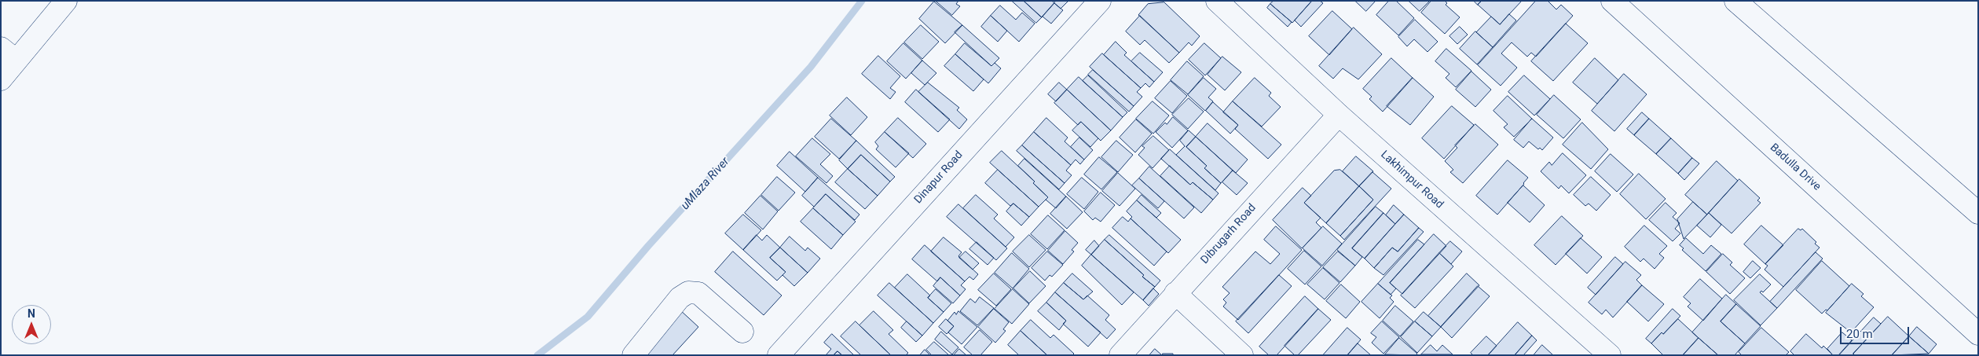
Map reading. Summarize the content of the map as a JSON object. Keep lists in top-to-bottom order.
{
  "streets": {
    "street": [
      "Badulla Drive",
      "Dinapur Road",
      "Lakhimpur Road",
      "Dibrugarh Road"
    ]
  },
  "crossings": [
    ["Lakhimpur Road", "Dibrugarh Road"]
  ],
  "water": ["uMlaza River"],
  "scale_bar": "20 m",
  "north": "top"
}
